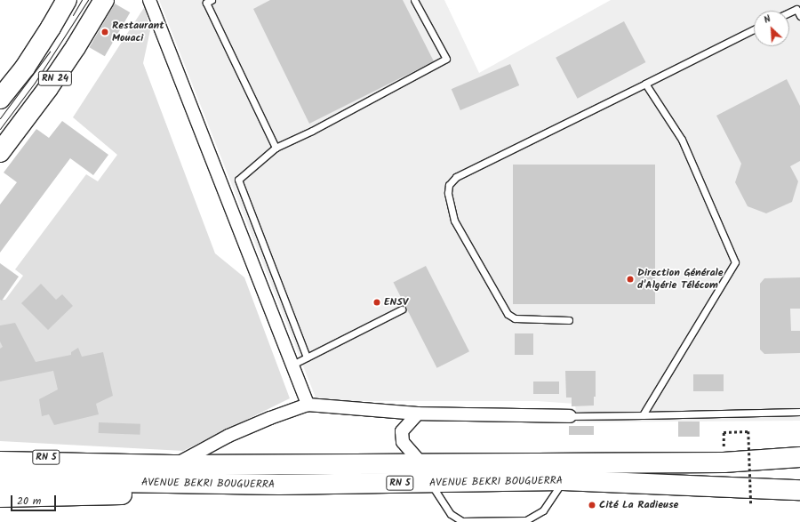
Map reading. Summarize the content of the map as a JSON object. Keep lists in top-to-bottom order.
{
  "streets": {
    "main road": ["RN 24", "RN 5", "AVENUE BEKRI BOUGUERRA"]
  },
  "crossings": [
    ["RN 5", "AVENUE BEKRI BOUGUERRA"]
  ],
  "places": [
    "Restaurant Mouaci",
    "Direction Générale d'Algérie Télécom",
    "ENSV",
    "Cité La Radieuse"
  ],
  "scale_bar": "20 m",
  "north": "top left"
}
